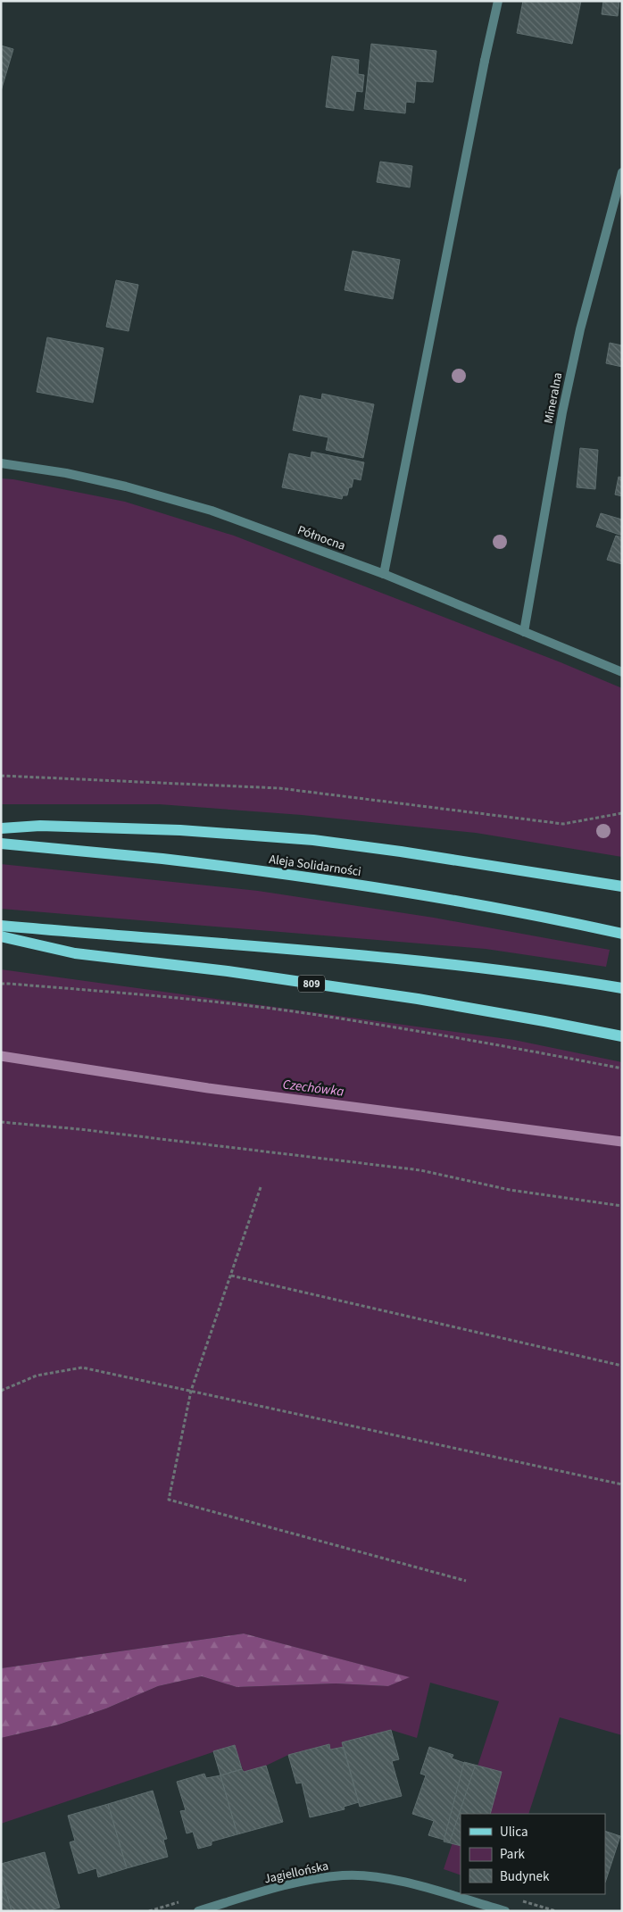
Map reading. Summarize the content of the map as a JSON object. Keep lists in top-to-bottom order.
{
  "streets": {
    "main road": ["Aleja Solidarności", "809"],
    "street": ["Mineralna", "Północna", "Jagiellońska"]
  },
  "crossings": [
    ["Mineralna", "Północna"]
  ],
  "water": ["Czechówka"],
  "legend": ["Ulica", "Park", "Budynek"]
}
